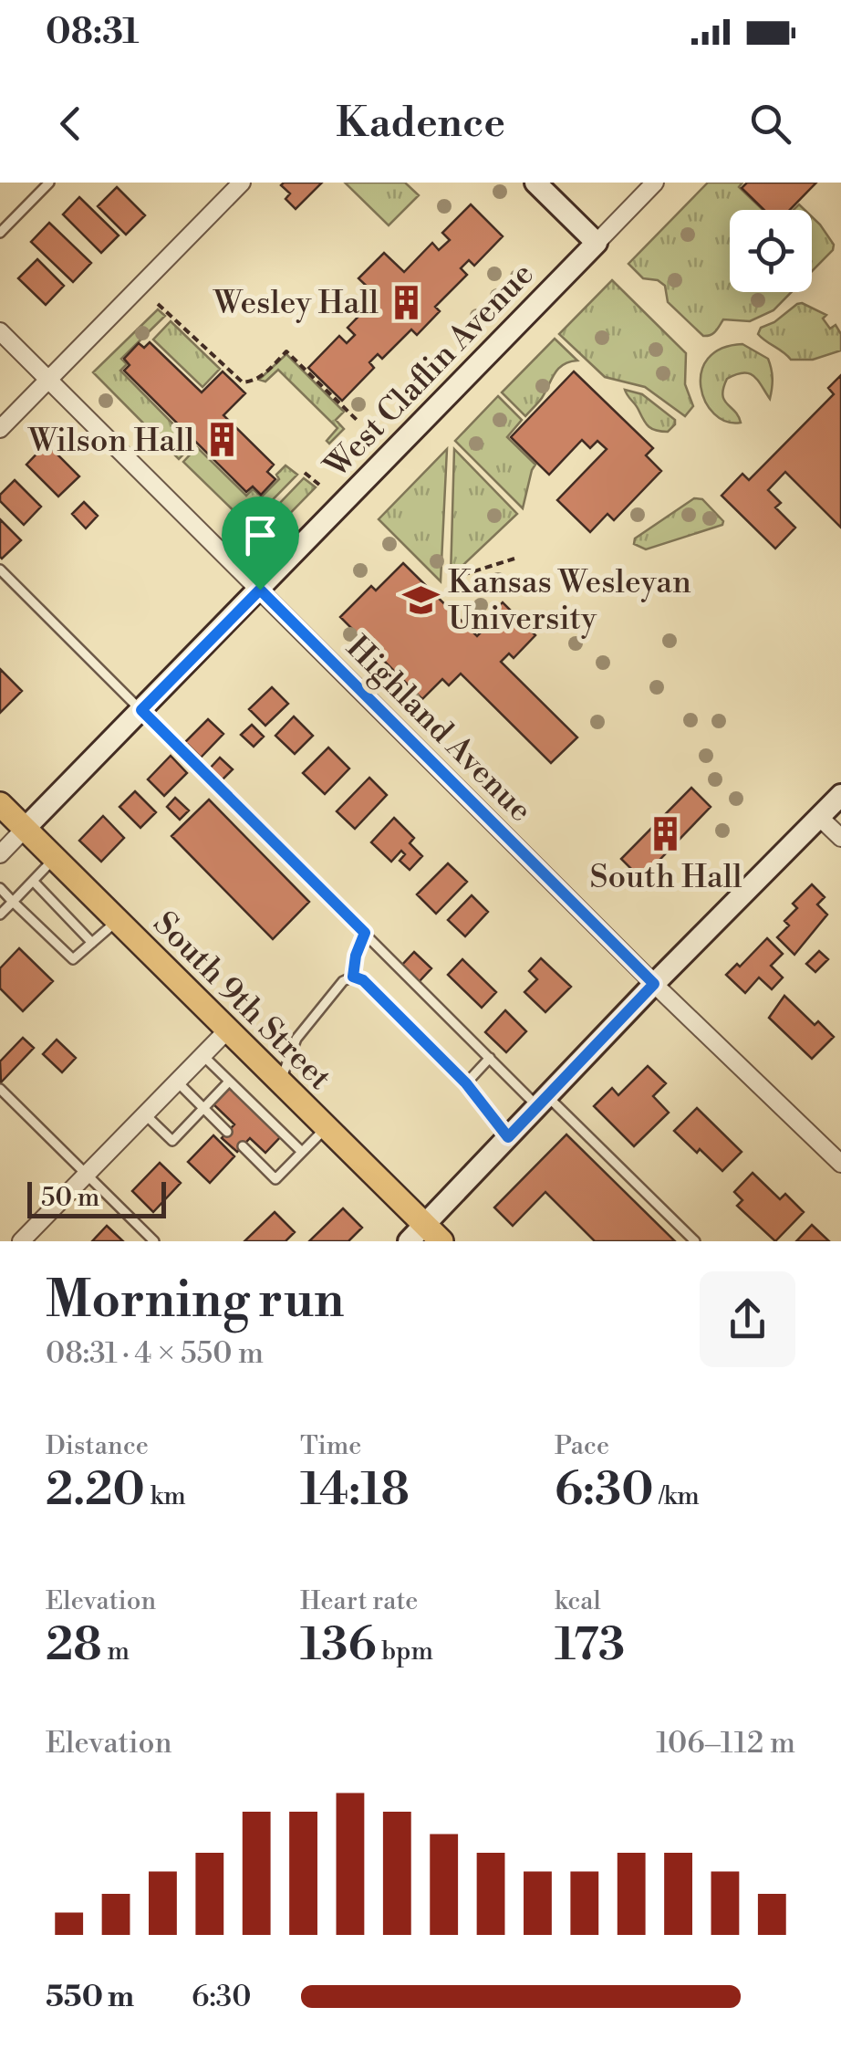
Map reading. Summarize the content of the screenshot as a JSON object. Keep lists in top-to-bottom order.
{
  "streets": {
    "main road": ["West Claflin Avenue", "South 9th Street"],
    "street": ["Highland Avenue"]
  },
  "crossings": [
    ["West Claflin Avenue", "Highland Avenue"],
    ["West Claflin Avenue", "South 9th Street"]
  ],
  "places": {
    "building": ["Wesley Hall", "Wilson Hall", "South Hall"],
    "school or university": ["Kansas Wesleyan University"]
  },
  "scale_bar": "50 m",
  "page": {
    "status": "08:31",
    "header": "Kadence",
    "scale": "50 m",
    "heading": ["Morning run", "08:31 · 4 × 550 m"],
    "stats": [
      ["Distance", "2.20 km"],
      ["Time", "14:18"],
      ["Pace", "6:30 /km"],
      ["Elevation", "28 m"],
      ["Heart rate", "136 bpm"],
      ["kcal", "173"]
    ],
    "chart": ["Elevation", "106–112 m"],
    "list": [
      {
        "name": "550 m",
        "note": "6:30"
      }
    ]
  }
}
